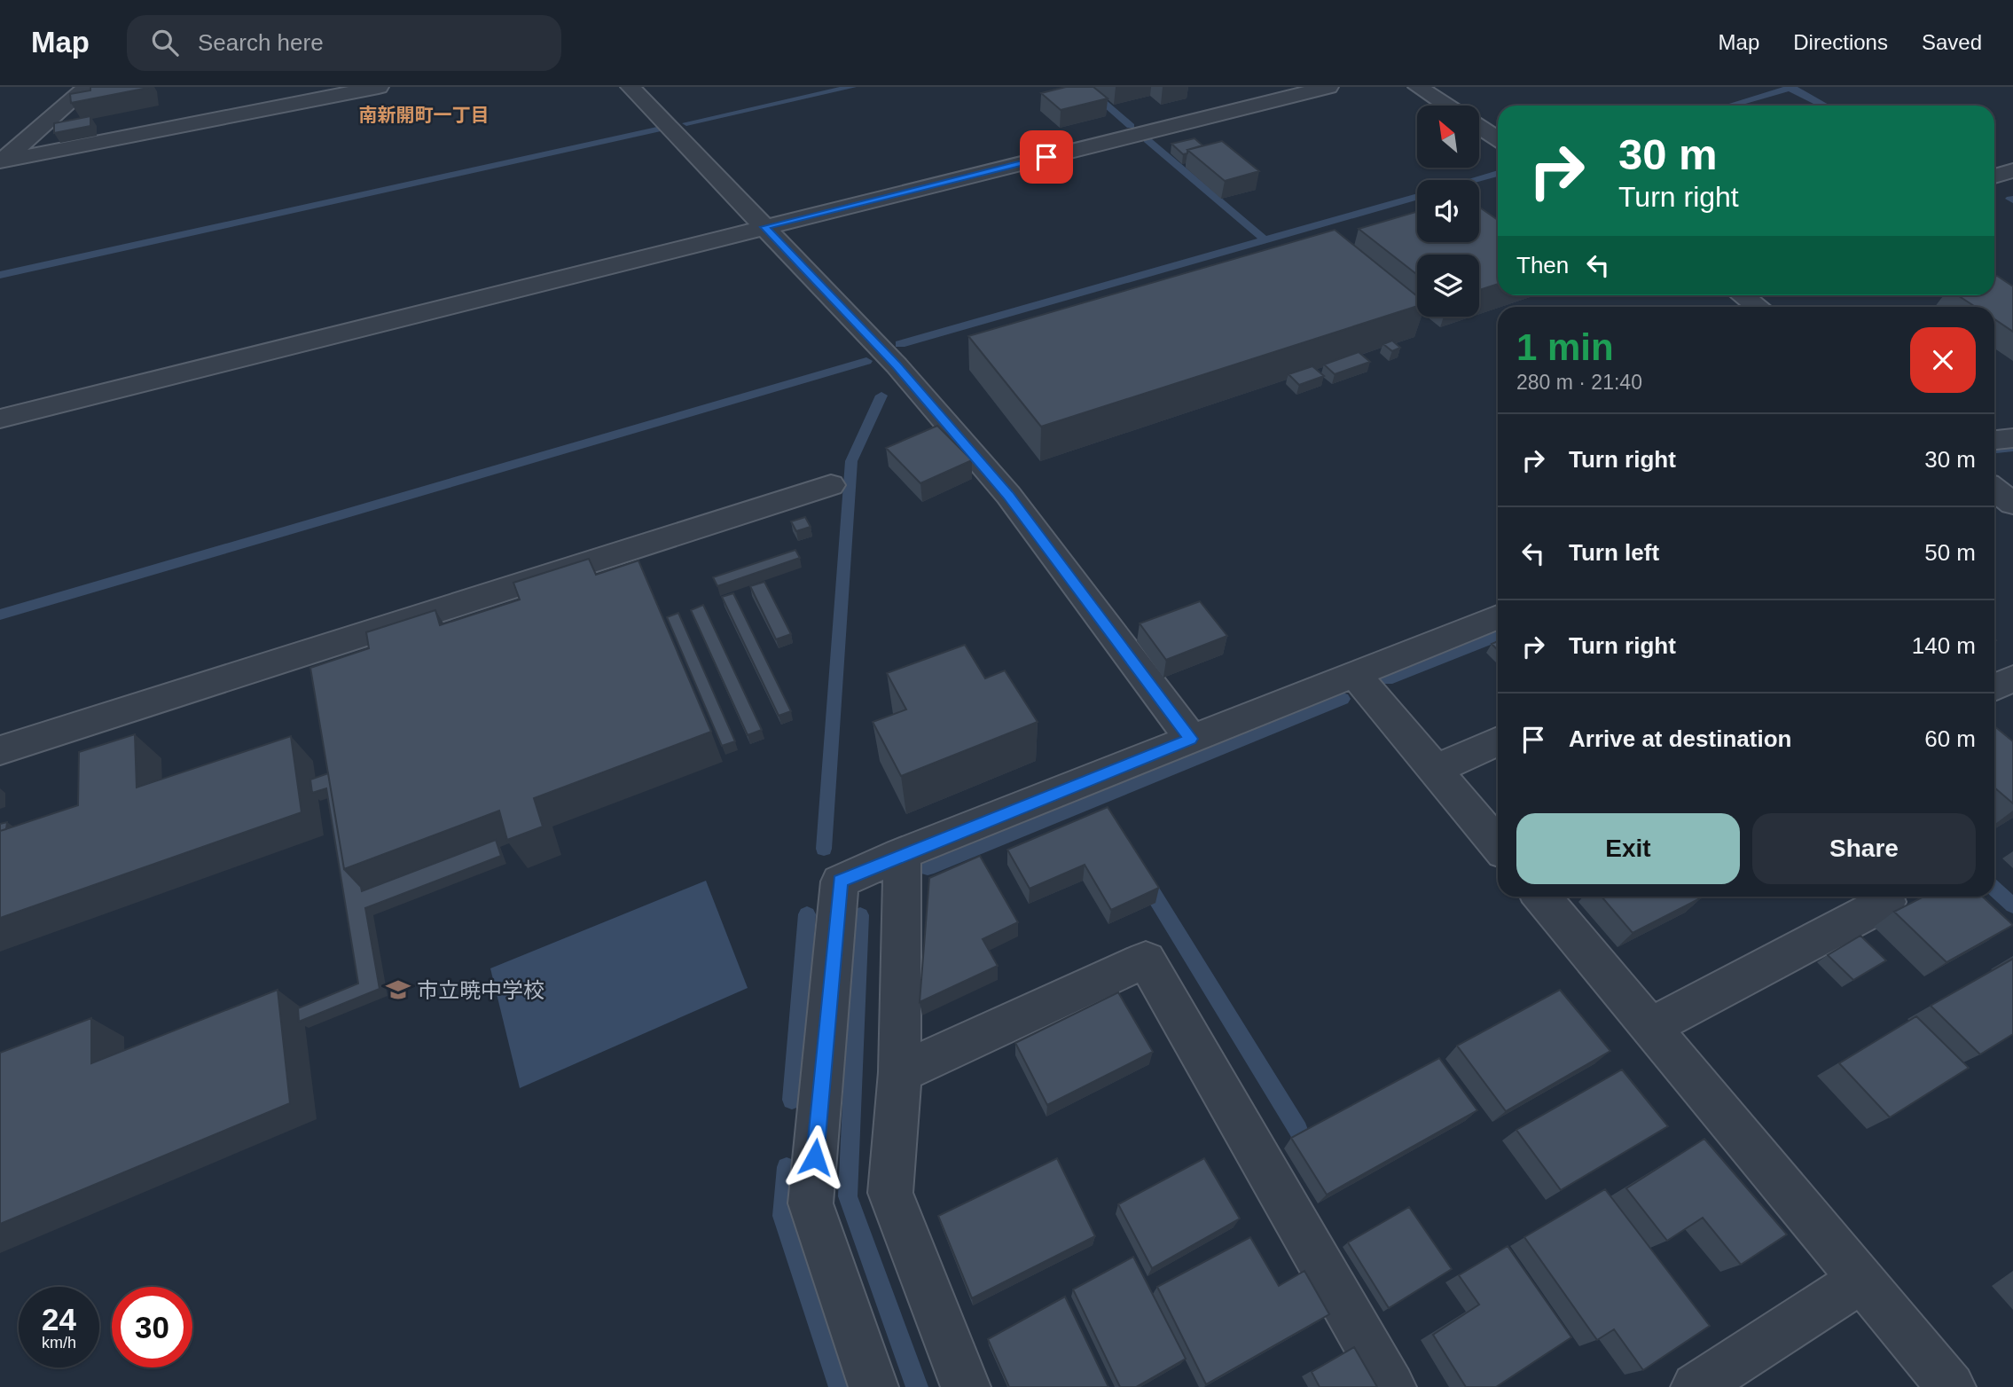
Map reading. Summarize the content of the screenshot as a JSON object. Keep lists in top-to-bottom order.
{
  "districts": ["南新開町一丁目"],
  "places": {
    "school or university": ["市立暁中学校"]
  },
  "north": "top left",
  "page": {
    "header": "Map",
    "search": "Search here",
    "nav": ["Map", "Directions", "Saved"],
    "turn": ["30 m", "Turn right"],
    "then": "Then",
    "heading": ["1 min", "280 m · 21:40"],
    "list": [
      {
        "name": "Turn right",
        "value": "30 m"
      },
      {
        "name": "Turn left",
        "value": "50 m"
      },
      {
        "name": "Turn right",
        "value": "140 m"
      },
      {
        "name": "Arrive at destination",
        "value": "60 m"
      }
    ],
    "buttons": ["Exit", "Share"],
    "speed": "24 km/h",
    "limit": "30"
  }
}
